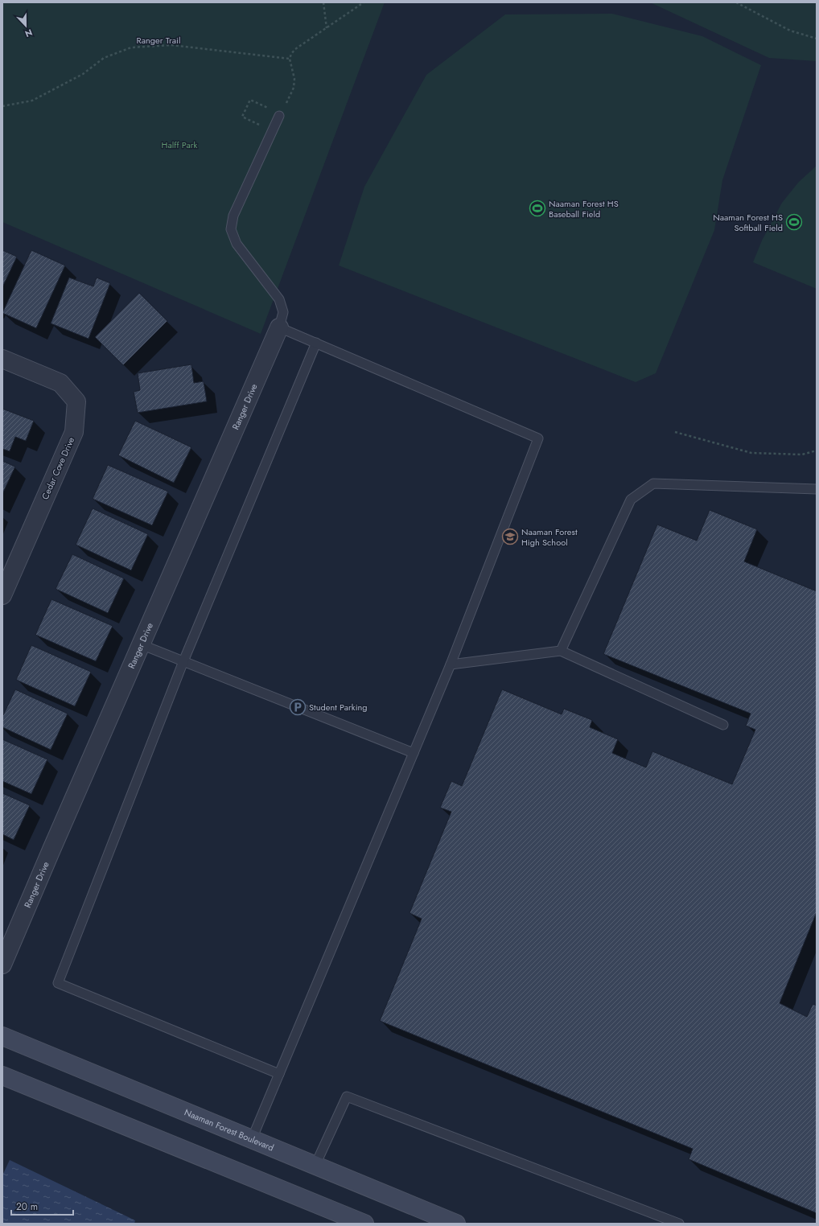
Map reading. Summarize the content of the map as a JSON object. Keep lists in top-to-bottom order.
{
  "streets": {
    "main road": ["Naaman Forest Boulevard"],
    "street": ["Ranger Drive", "Cedar Cove Drive"],
    "path": ["Ranger Trail"]
  },
  "parks": ["Halff Park"],
  "places": {
    "sports": ["Naaman Forest HS Baseball Field", "Naaman Forest HS Softball Field"],
    "school or university": ["Naaman Forest High School"],
    "parking": ["Student Parking"]
  },
  "scale_bar": "20 m",
  "north": "bottom"
}
